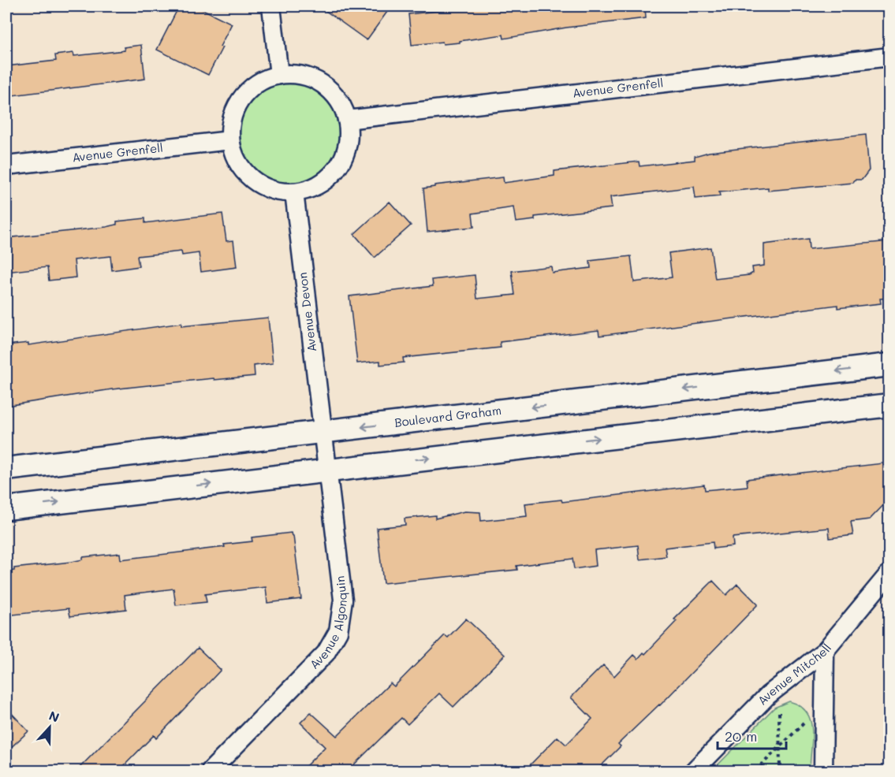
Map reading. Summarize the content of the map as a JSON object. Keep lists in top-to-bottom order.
{
  "streets": {
    "street": [
      "Avenue Grenfell",
      "Avenue Devon",
      "Boulevard Graham",
      "Avenue Algonquin",
      "Avenue Mitchell"
    ]
  },
  "crossings": [
    ["Avenue Grenfell", "Avenue Devon"],
    ["Avenue Devon", "Boulevard Graham"],
    ["Avenue Devon", "Avenue Algonquin"],
    ["Boulevard Graham", "Avenue Algonquin"]
  ],
  "scale_bar": "20 m",
  "north": "top"
}
